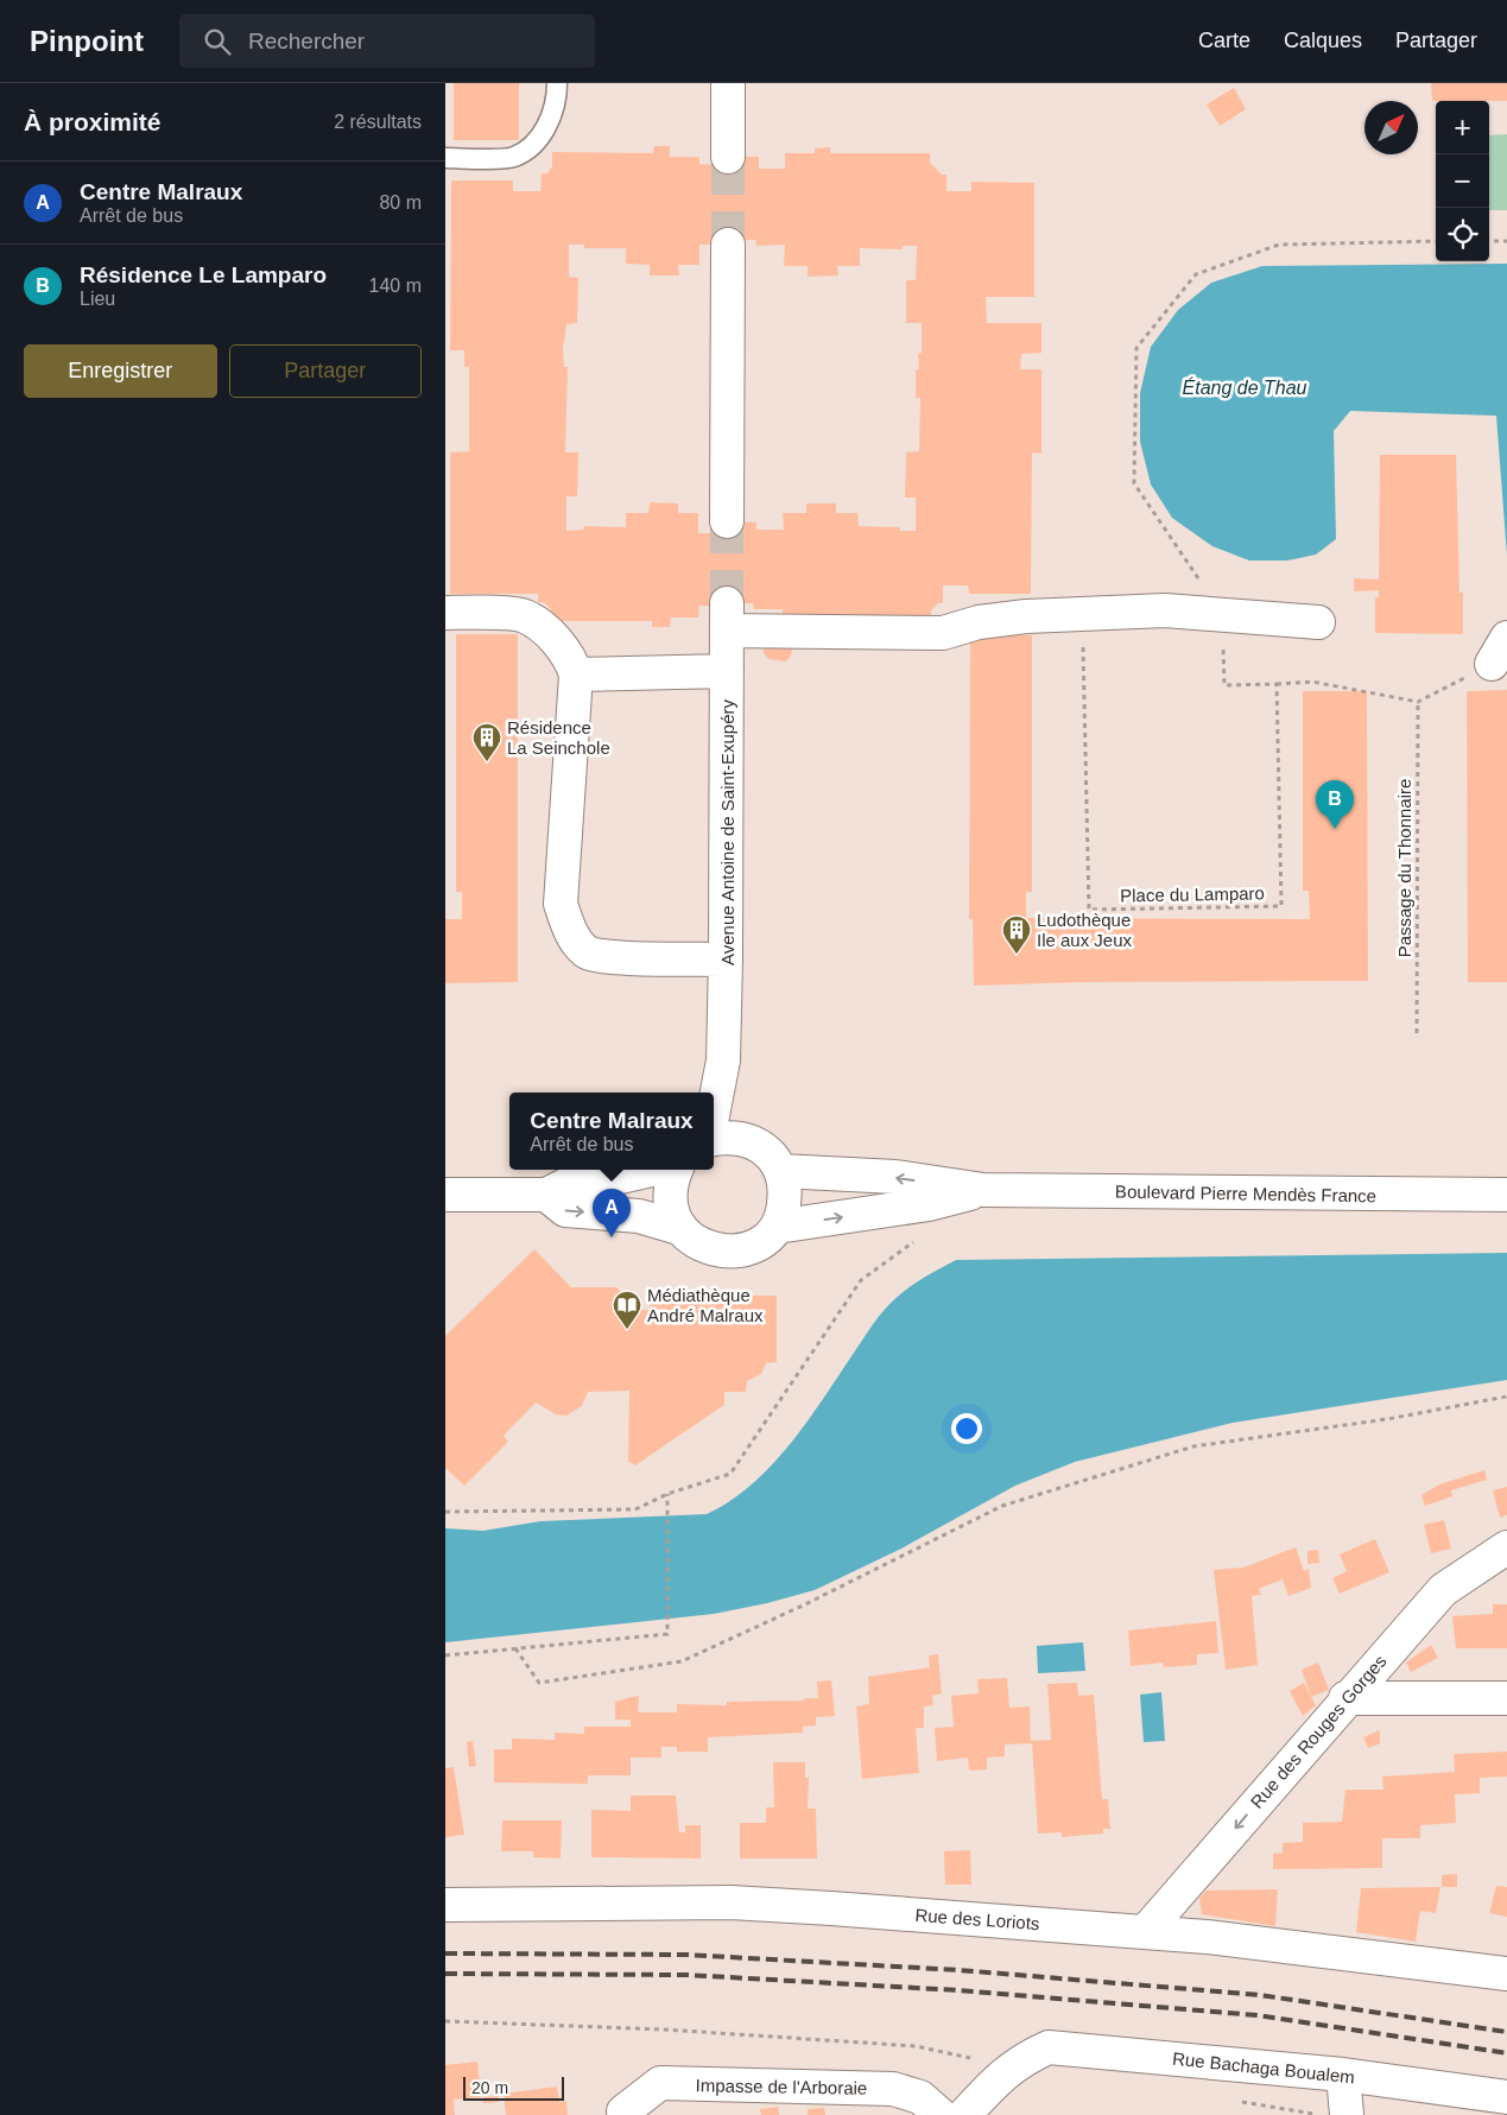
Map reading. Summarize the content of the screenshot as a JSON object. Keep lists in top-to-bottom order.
{
  "streets": {
    "street": [
      "Avenue Antoine de Saint-Exupéry",
      "Boulevard Pierre Mendès France",
      "Rue des Rouges Gorges",
      "Rue des Loriots",
      "Rue Bachaga Boualem",
      "Impasse de l'Arboraie"
    ],
    "path": ["Passage du Thonnaire", "Place du Lamparo"]
  },
  "crossings": [
    ["Avenue Antoine de Saint-Exupéry", "Place du Lamparo"],
    ["Rue des Rouges Gorges", "Rue des Loriots"]
  ],
  "one_way": ["Rue des Rouges Gorges"],
  "water": ["Étang de Thau"],
  "places": {
    "building": ["Résidence La Seinchole", "Ludothèque Ile aux Jeux"],
    "library": ["Médiathèque André Malraux"]
  },
  "scale_bar": "20 m",
  "north": "top right",
  "page": {
    "header": "Pinpoint",
    "search": "Rechercher",
    "nav": ["Carte", "Calques", "Partager"],
    "heading": ["À proximité", "2 résultats"],
    "map_buttons": ["+", "−"],
    "list": [
      {
        "mark": "A",
        "name": "Centre Malraux",
        "note": "Arrêt de bus",
        "value": "80 m"
      },
      {
        "mark": "B",
        "name": "Résidence Le Lamparo",
        "note": "Lieu",
        "value": "140 m"
      }
    ],
    "buttons": ["Enregistrer", "Partager"],
    "pins": ["B", "A"],
    "popup": ["Centre Malraux", "Arrêt de bus"],
    "scale": "20 m"
  }
}
